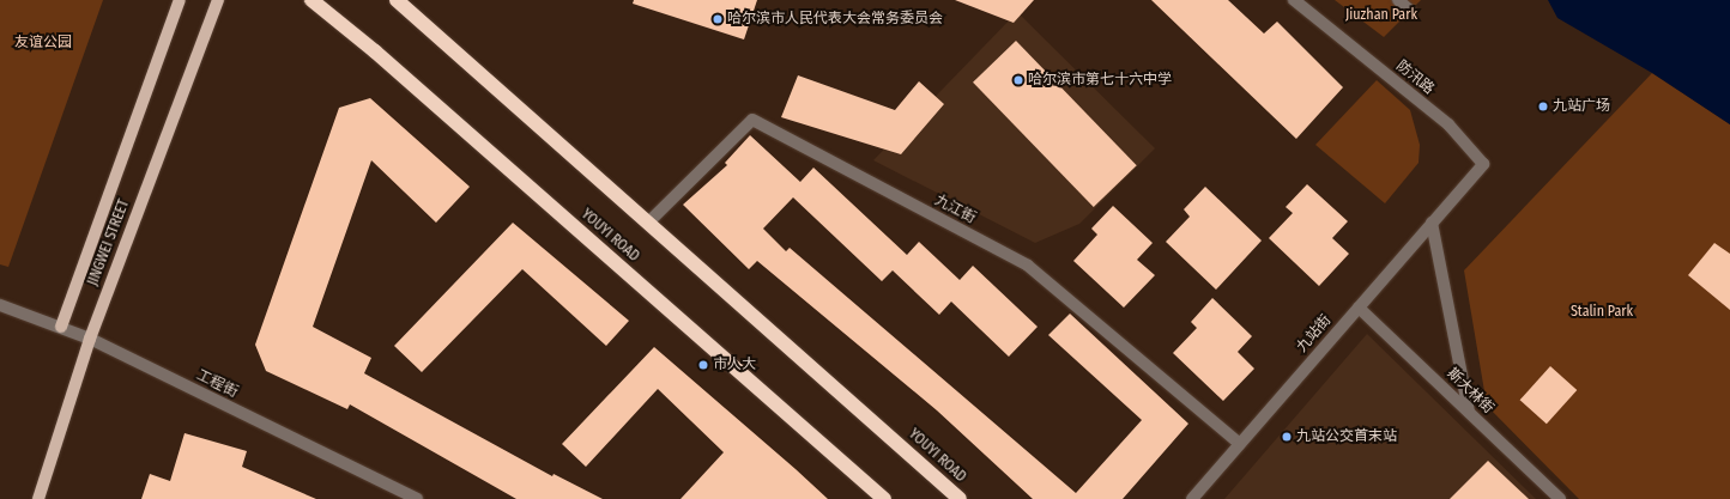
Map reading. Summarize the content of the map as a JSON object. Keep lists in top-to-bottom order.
{
  "streets": {
    "highway": ["YOUYI ROAD"],
    "main road": ["JINGWEI STREET"],
    "street": [
      "防汛路",
      "九江街",
      "九站街",
      "工程街",
      "斯大林街"
    ]
  },
  "crossings": [
    ["防汛路", "九站街"],
    ["九江街", "YOUYI ROAD"],
    ["九江街", "九站街"],
    ["JINGWEI STREET", "工程街"],
    ["九站街", "斯大林街"]
  ],
  "parks": ["Jiuzhan Park", "友谊公园", "Stalin Park"],
  "places": [
    "哈尔滨市人民代表大会常务委员会",
    "哈尔滨市第七十六中学",
    "九站广场",
    "市人大",
    "九站公交首末站"
  ]
}
